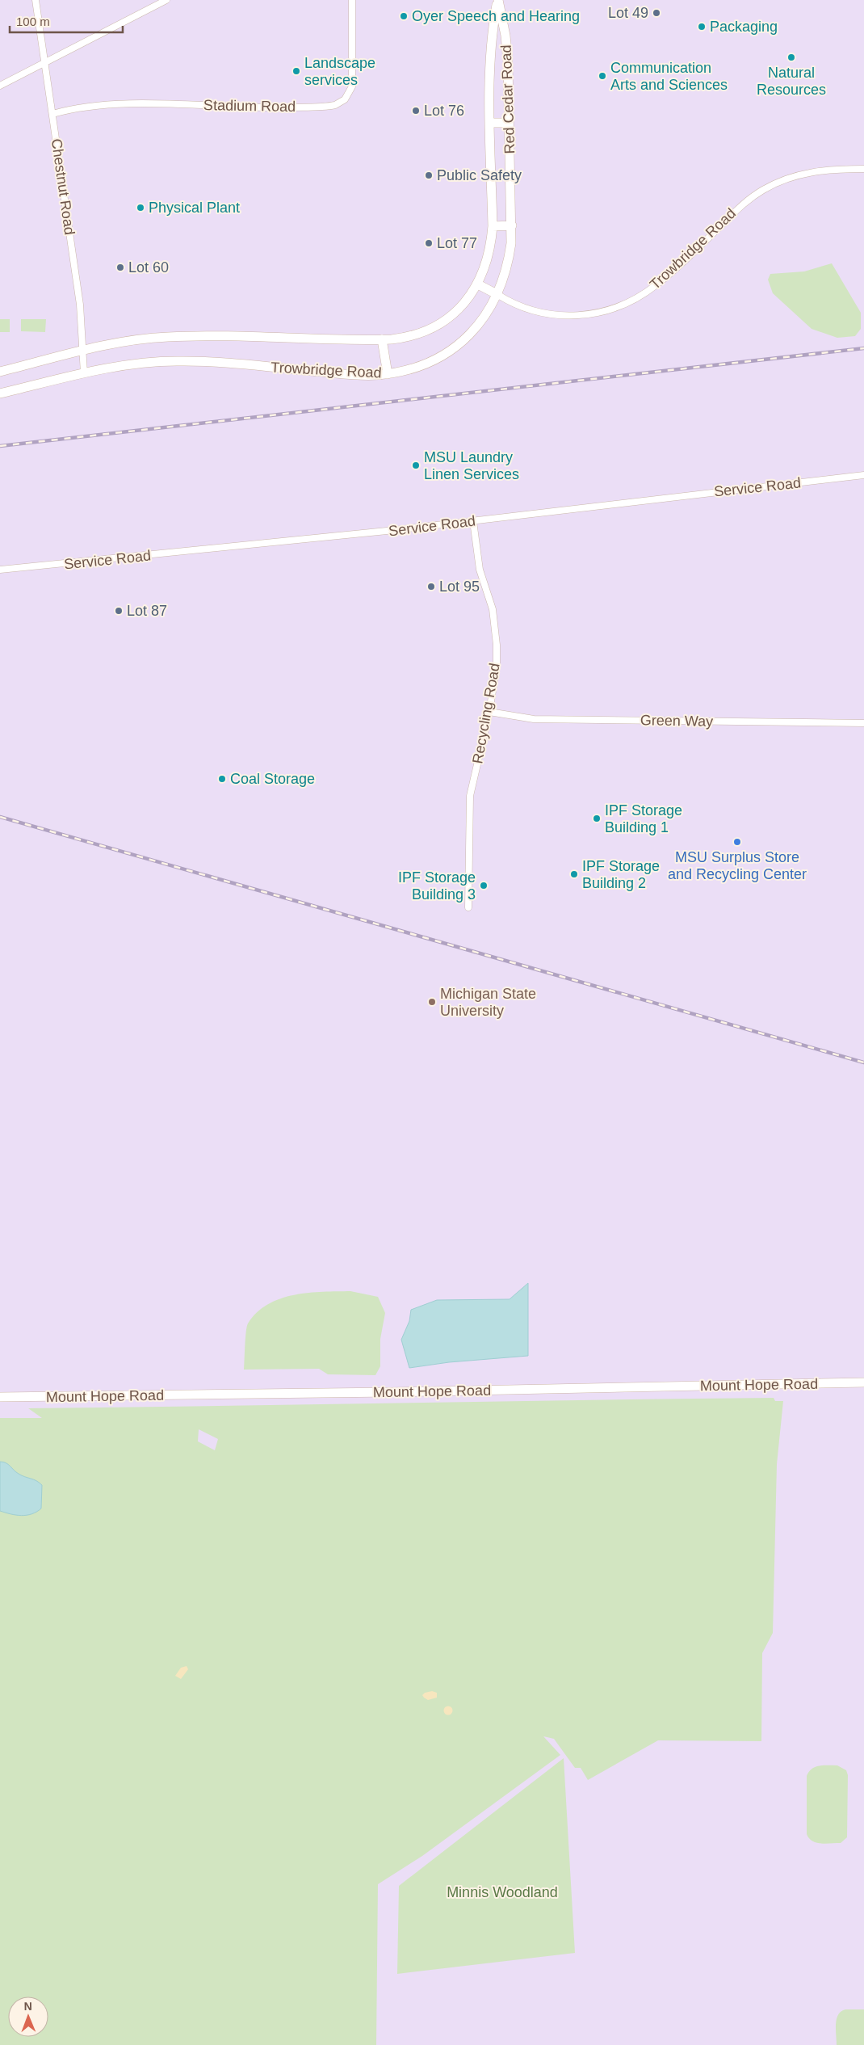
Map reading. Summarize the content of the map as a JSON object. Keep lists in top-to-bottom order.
{
  "streets": {
    "street": [
      "Red Cedar Road",
      "Stadium Road",
      "Chestnut Road",
      "Trowbridge Road",
      "Service Road",
      "Recycling Road",
      "Green Way",
      "Mount Hope Road"
    ]
  },
  "crossings": [
    ["Red Cedar Road", "Trowbridge Road"],
    ["Stadium Road", "Chestnut Road"],
    ["Chestnut Road", "Trowbridge Road"],
    ["Service Road", "Recycling Road"],
    ["Recycling Road", "Green Way"]
  ],
  "parks": ["Minnis Woodland"],
  "places": [
    "Lot 49",
    "Oyer Speech and Hearing",
    "Packaging",
    "Natural Resources",
    "Landscape services",
    "Communication Arts and Sciences",
    "Lot 76",
    "Public Safety",
    "Physical Plant",
    "Lot 77",
    "Lot 60",
    "MSU Laundry Linen Services",
    "Lot 95",
    "Lot 87",
    "Coal Storage",
    "IPF Storage Building 1",
    "MSU Surplus Store and Recycling Center",
    "IPF Storage Building 2",
    "IPF Storage Building 3",
    "Michigan State University"
  ],
  "scale_bar": "100 m",
  "north": "top"
}
